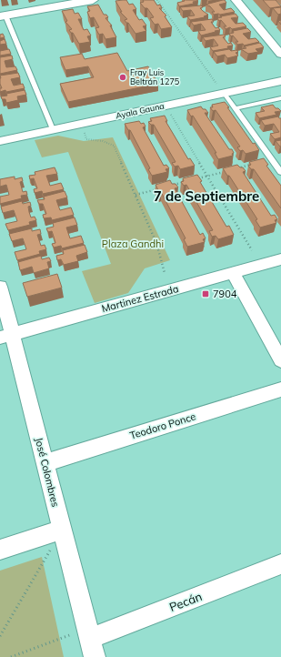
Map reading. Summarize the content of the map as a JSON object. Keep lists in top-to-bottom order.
{
  "streets": {
    "street": [
      "Ayala Gauna",
      "Martinez Estrada",
      "Teodoro Ponce",
      "José Colombres",
      "Pecán"
    ]
  },
  "crossings": [
    ["Martinez Estrada", "José Colombres"],
    ["Teodoro Ponce", "José Colombres"],
    ["José Colombres", "Pecán"]
  ],
  "districts": ["7 de Septiembre"],
  "parks": ["Plaza Gandhi"],
  "places": {
    "other": ["Fray Luis Beltrán 1275"],
    "transit": ["7904"]
  }
}
